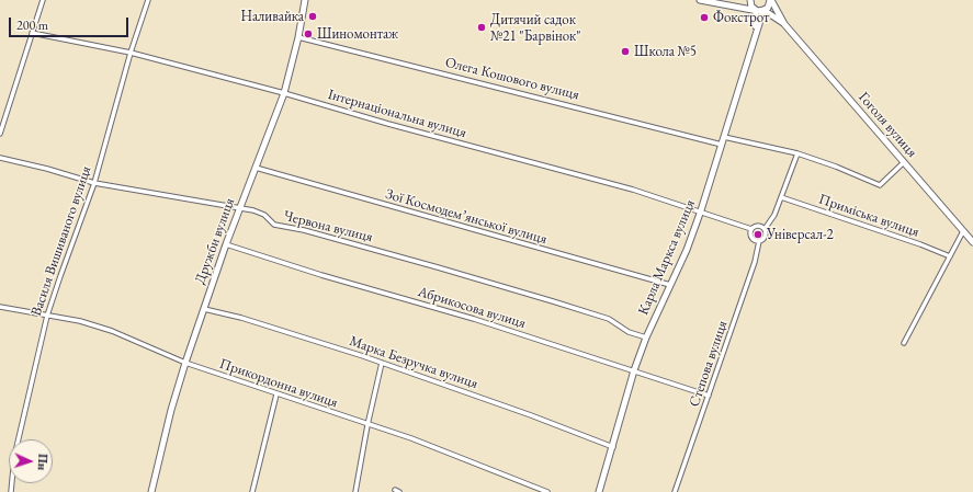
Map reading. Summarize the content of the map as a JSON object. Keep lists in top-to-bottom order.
{
  "streets": {
    "street": [
      "Олега Кошового вулиця",
      "Інтернаціональна вулиця",
      "Гоголя вулиця",
      "Приміська вулиця",
      "Зої Космодем’янської вулиця",
      "Червона вулиця",
      "Василя Вишиваного вулиця",
      "Дружби вулиця",
      "Карла Маркса вулиця",
      "Абрикосова вулиця",
      "Марка Безручка вулиця",
      "Степова вулиця",
      "Прикордонна вулиця"
    ]
  },
  "crossings": [
    ["Олега Кошового вулиця", "Дружби вулиця"],
    ["Олега Кошового вулиця", "Карла Маркса вулиця"],
    ["Інтернаціональна вулиця", "Василя Вишиваного вулиця"],
    ["Інтернаціональна вулиця", "Дружби вулиця"],
    ["Інтернаціональна вулиця", "Карла Маркса вулиця"],
    ["Інтернаціональна вулиця", "Степова вулиця"],
    ["Гоголя вулиця", "Карла Маркса вулиця"],
    ["Зої Космодем’янської вулиця", "Дружби вулиця"],
    ["Зої Космодем’янської вулиця", "Карла Маркса вулиця"],
    ["Червона вулиця", "Василя Вишиваного вулиця"],
    ["Червона вулиця", "Дружби вулиця"],
    ["Червона вулиця", "Карла Маркса вулиця"],
    ["Василя Вишиваного вулиця", "Прикордонна вулиця"],
    ["Дружби вулиця", "Абрикосова вулиця"],
    ["Дружби вулиця", "Марка Безручка вулиця"],
    ["Дружби вулиця", "Прикордонна вулиця"],
    ["Карла Маркса вулиця", "Абрикосова вулиця"],
    ["Карла Маркса вулиця", "Марка Безручка вулиця"],
    ["Абрикосова вулиця", "Степова вулиця"]
  ],
  "places": [
    "Наливайка",
    "Фокстрот",
    "Дитячий садок №21 \"Барвінок\"",
    "Шиномонтаж",
    "Школа №5",
    "Універсал-2"
  ],
  "scale_bar": "200 m",
  "north": "right"
}
